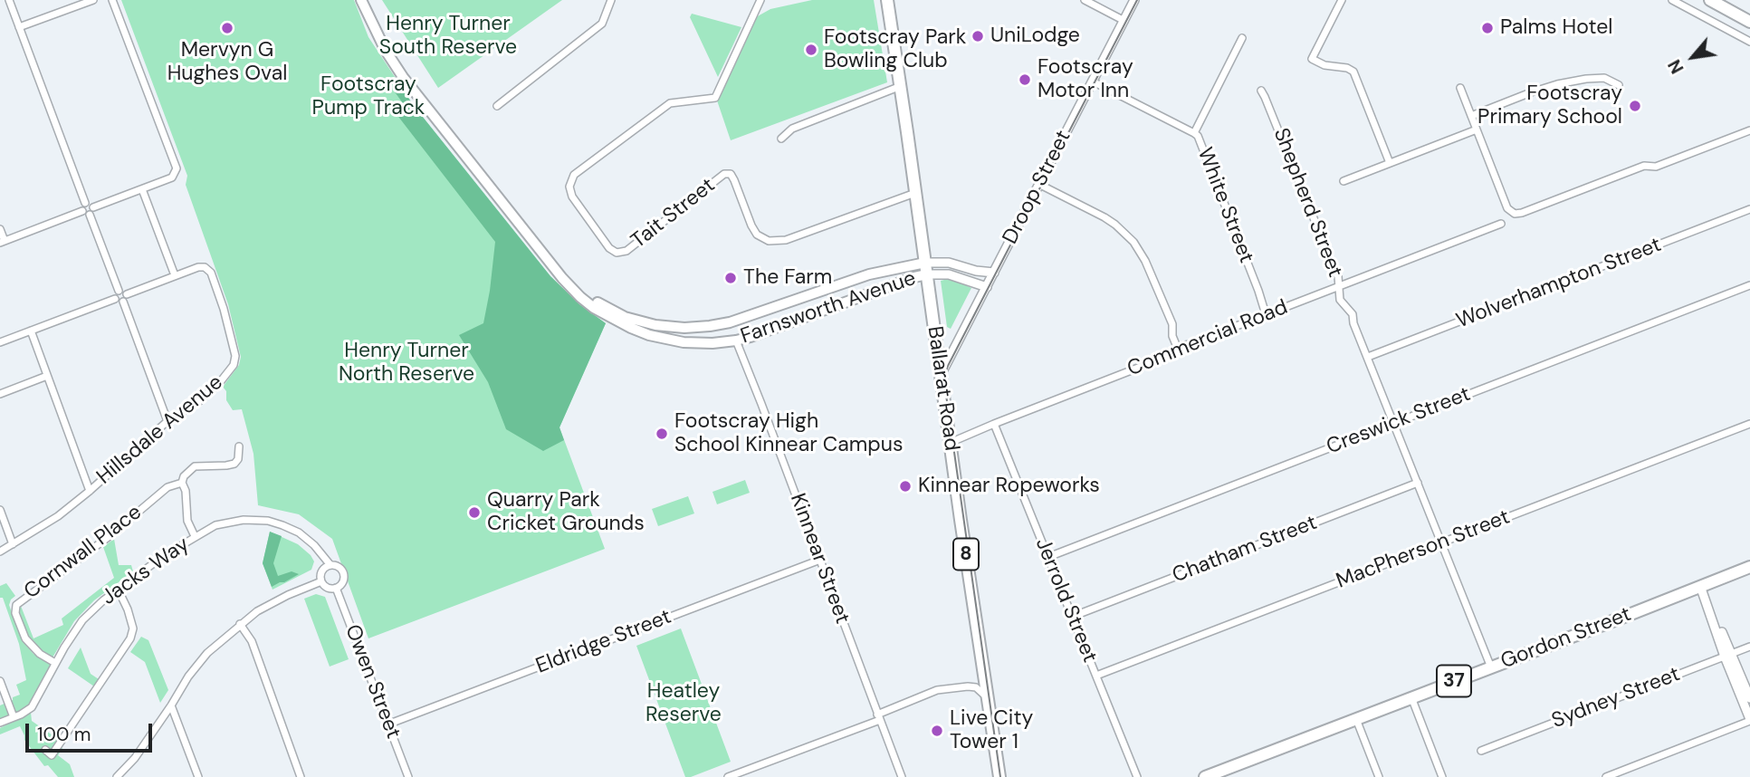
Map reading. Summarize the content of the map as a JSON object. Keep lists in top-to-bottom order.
{
  "streets": {
    "main road": [
      "Farnsworth Avenue",
      "Ballarat Road",
      "8",
      "Gordon Street",
      "37"
    ],
    "street": [
      "Droop Street",
      "Shepherd Street",
      "White Street",
      "Tait Street",
      "Wolverhampton Street",
      "Commercial Road",
      "Creswick Street",
      "Hillsdale Avenue",
      "Chatham Street",
      "MacPherson Street",
      "Cornwall Place",
      "Kinnear Street",
      "Jacks Way",
      "Jerrold Street",
      "Eldridge Street",
      "Owen Street",
      "Sydney Street"
    ]
  },
  "crossings": [
    ["Droop Street", "White Street"],
    ["Droop Street", "Farnsworth Avenue"],
    ["Droop Street", "Ballarat Road"],
    ["Shepherd Street", "Wolverhampton Street"],
    ["Shepherd Street", "Commercial Road"],
    ["Shepherd Street", "Creswick Street"],
    ["Shepherd Street", "Chatham Street"],
    ["Shepherd Street", "MacPherson Street"],
    ["Shepherd Street", "Gordon Street"],
    ["White Street", "Commercial Road"],
    ["Tait Street", "Ballarat Road"],
    ["Farnsworth Avenue", "Ballarat Road"],
    ["Farnsworth Avenue", "Kinnear Street"],
    ["Commercial Road", "Ballarat Road"],
    ["Commercial Road", "Jerrold Street"],
    ["Creswick Street", "Jerrold Street"],
    ["Chatham Street", "Jerrold Street"],
    ["MacPherson Street", "Jerrold Street"],
    ["Cornwall Place", "Jacks Way"],
    ["Kinnear Street", "Eldridge Street"],
    ["Jacks Way", "Owen Street"],
    ["Eldridge Street", "Owen Street"]
  ],
  "parks": [
    "Henry Turner South Reserve",
    "Footscray Pump Track",
    "Henry Turner North Reserve",
    "Heatley Reserve"
  ],
  "places": [
    "Mervyn G Hughes Oval",
    "Palms Hotel",
    "UniLodge",
    "Footscray Park Bowling Club",
    "Footscray Motor Inn",
    "Footscray Primary School",
    "The Farm",
    "Footscray High School Kinnear Campus",
    "Kinnear Ropeworks",
    "Quarry Park Cricket Grounds",
    "Live City Tower 1"
  ],
  "scale_bar": "100 m",
  "north": "bottom left"
}
